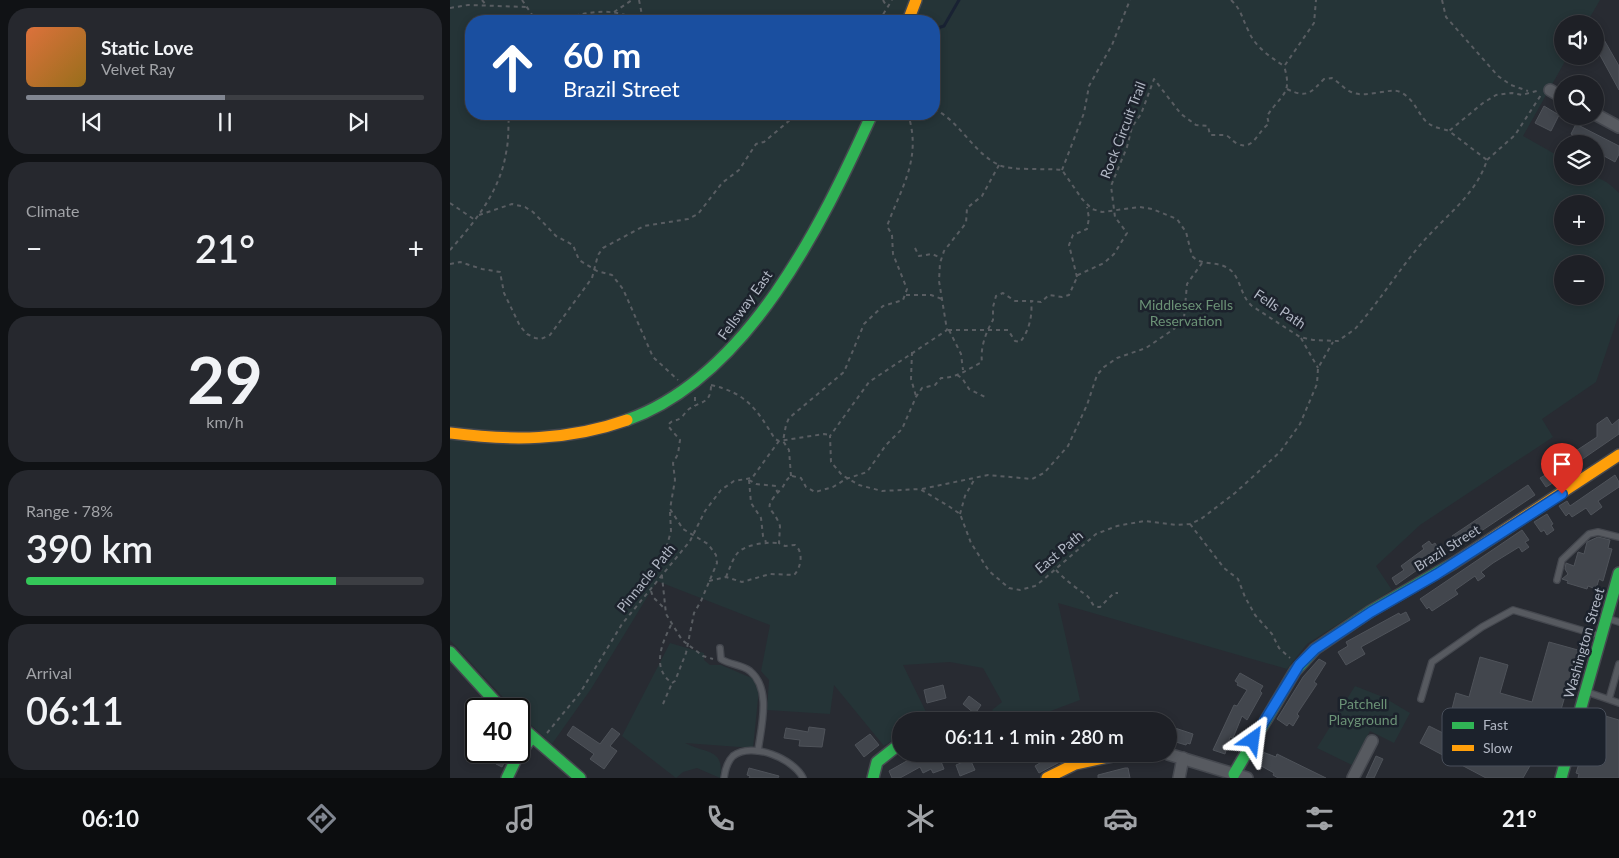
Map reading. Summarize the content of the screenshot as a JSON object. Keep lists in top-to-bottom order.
{
  "streets": {
    "street": ["Fellsway East", "Brazil Street", "Washington Street"],
    "path": [
      "Rock Circuit Trail",
      "Fells Path",
      "East Path",
      "Pinnacle Path"
    ]
  },
  "parks": ["Middlesex Fells Reservation", "Patchell Playground"],
  "legend": ["Fast", "Slow"],
  "page": {
    "map_buttons": ["+", "−"],
    "turn": ["60 m", "Brazil Street"],
    "song": ["Static Love", "Velvet Ray"],
    "tile": [
      "Climate",
      ["29", "km/h"],
      ["Range · 78%", "390 km"],
      ["Arrival", "06:11"]
    ],
    "heat": ["−", "21°", "+"],
    "limit": "40",
    "trip": "06:11 · 1 min · 280 m",
    "tabs": ["06:10", "21°"]
  }
}
